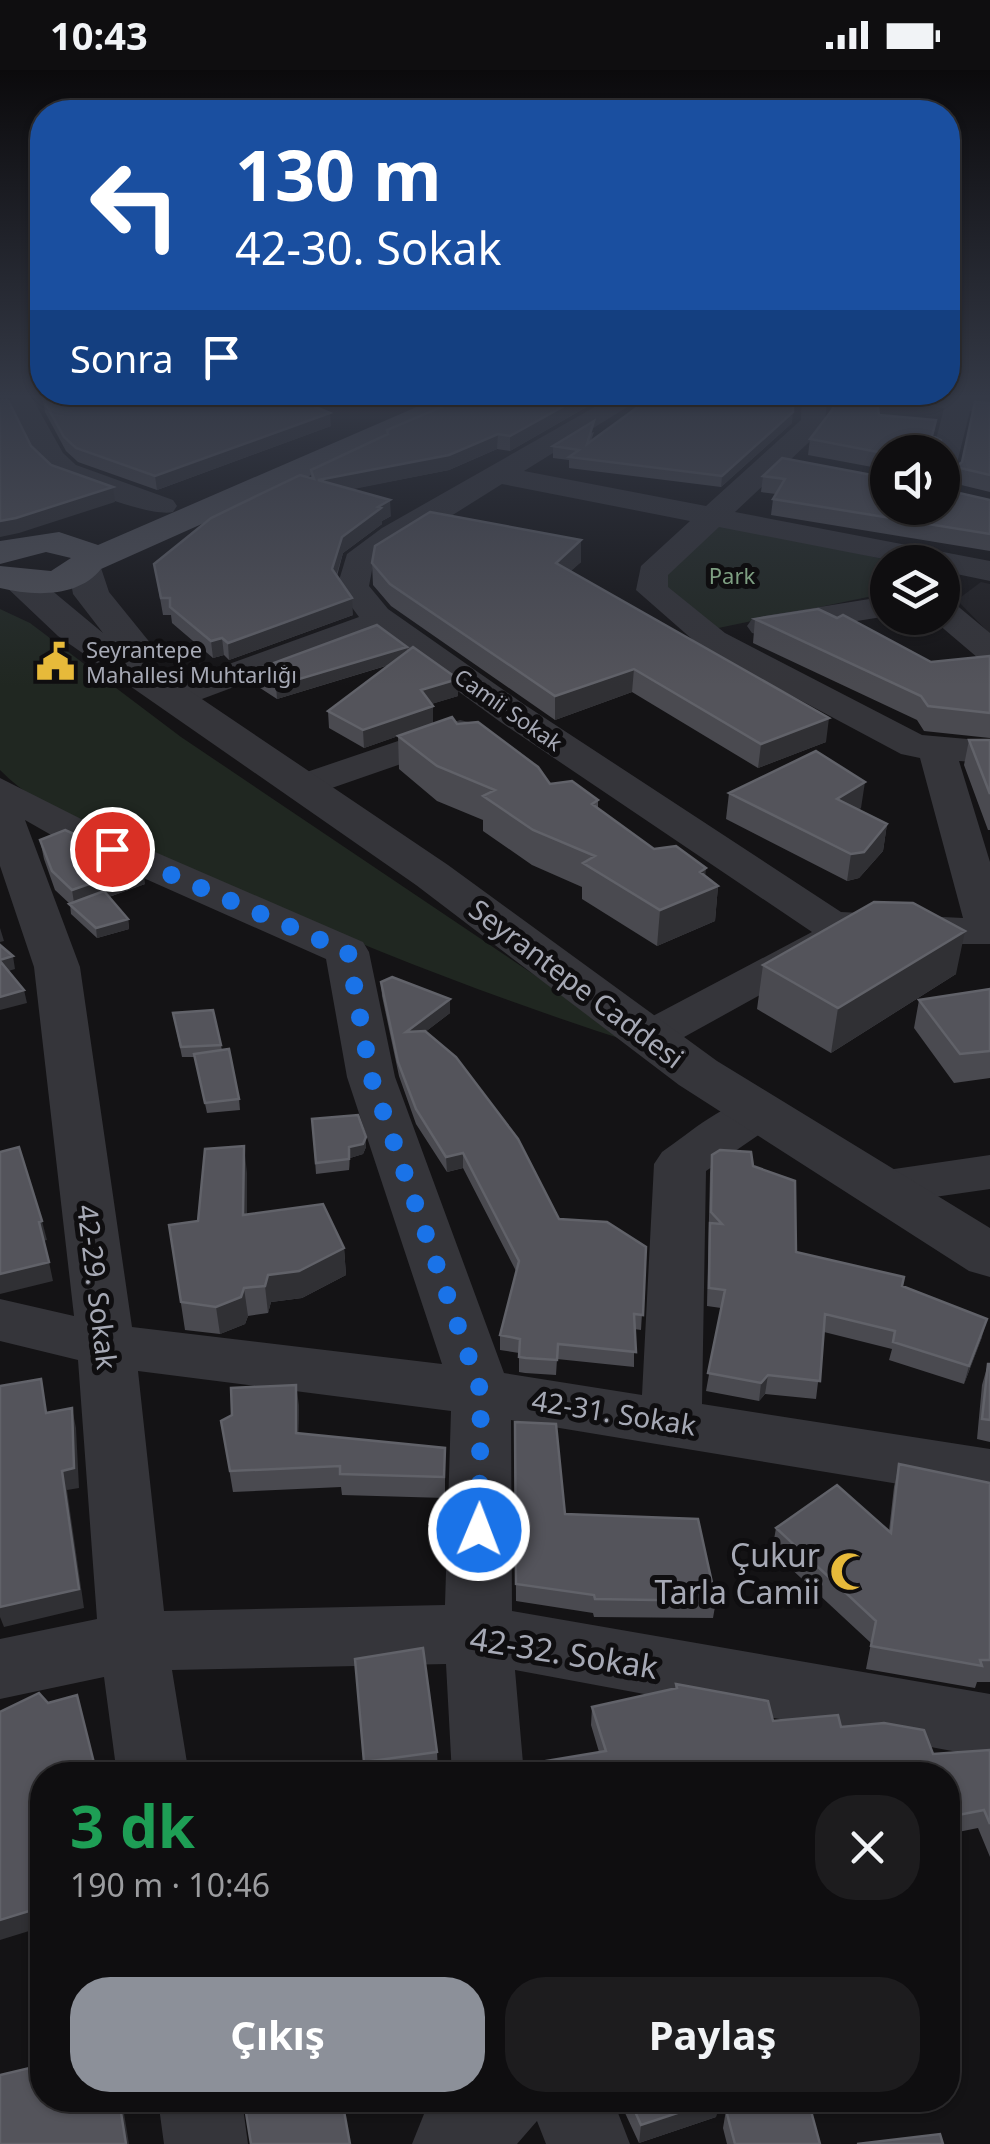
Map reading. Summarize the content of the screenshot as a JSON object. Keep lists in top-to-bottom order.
{
  "streets": {
    "street": [
      "Camii Sokak",
      "Seyrantepe Caddesi",
      "42-29. Sokak",
      "42-31. Sokak",
      "42-32. Sokak"
    ]
  },
  "crossings": [
    ["42-29. Sokak", "42-31. Sokak"],
    ["42-29. Sokak", "42-32. Sokak"]
  ],
  "parks": ["Park"],
  "places": {
    "public building": ["Seyrantepe Mahallesi Muhtarlığı"],
    "mosque": ["Çukur Tarla Camii"]
  },
  "page": {
    "status": "10:43",
    "turn": ["130 m", "42-30. Sokak"],
    "then": "Sonra",
    "heading": ["3 dk", "190 m · 10:46"],
    "buttons": ["Çıkış", "Paylaş"]
  }
}
